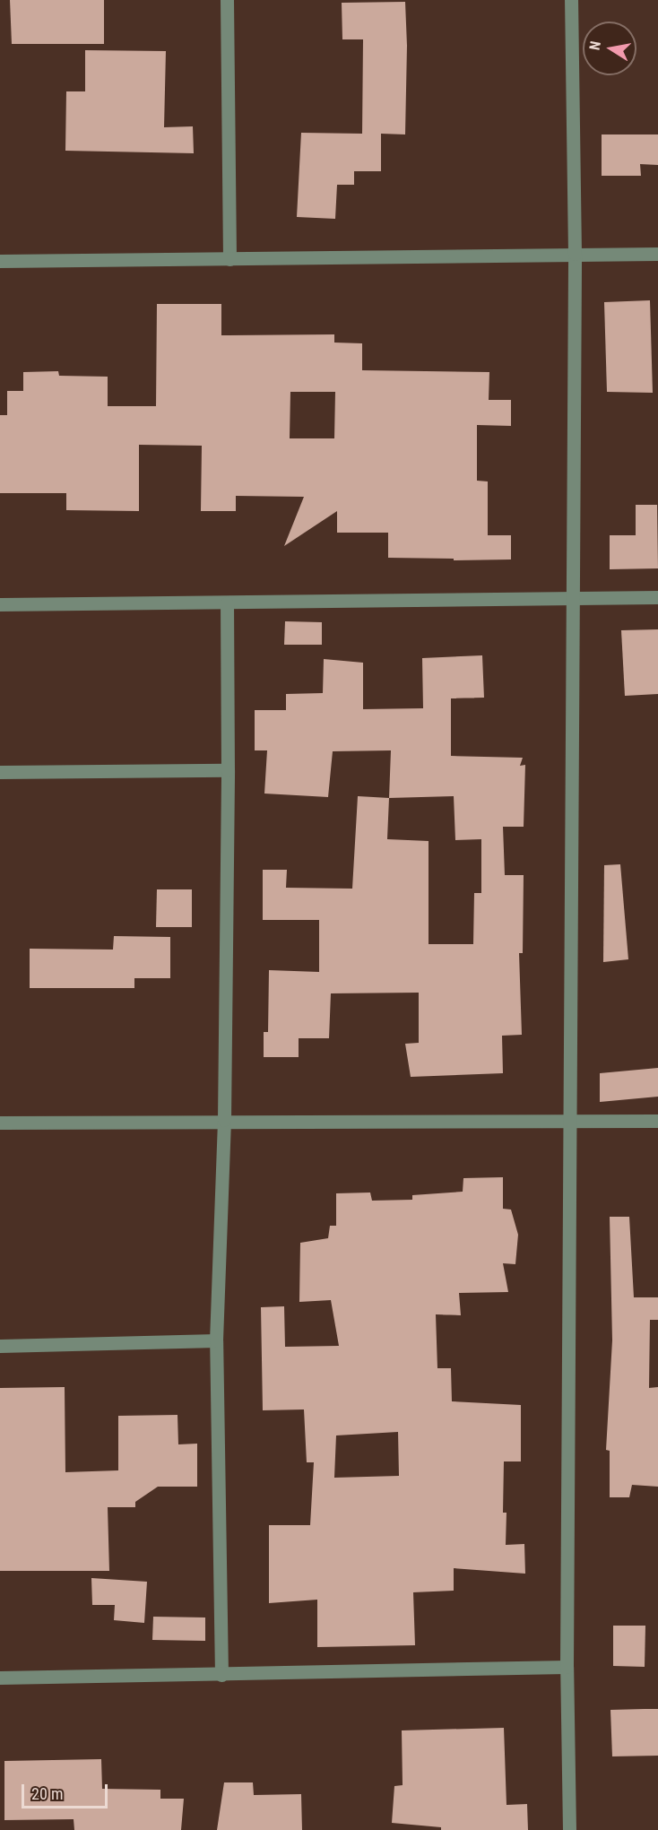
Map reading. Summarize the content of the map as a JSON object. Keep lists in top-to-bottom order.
{
  "scale_bar": "20 m",
  "north": "left"
}
